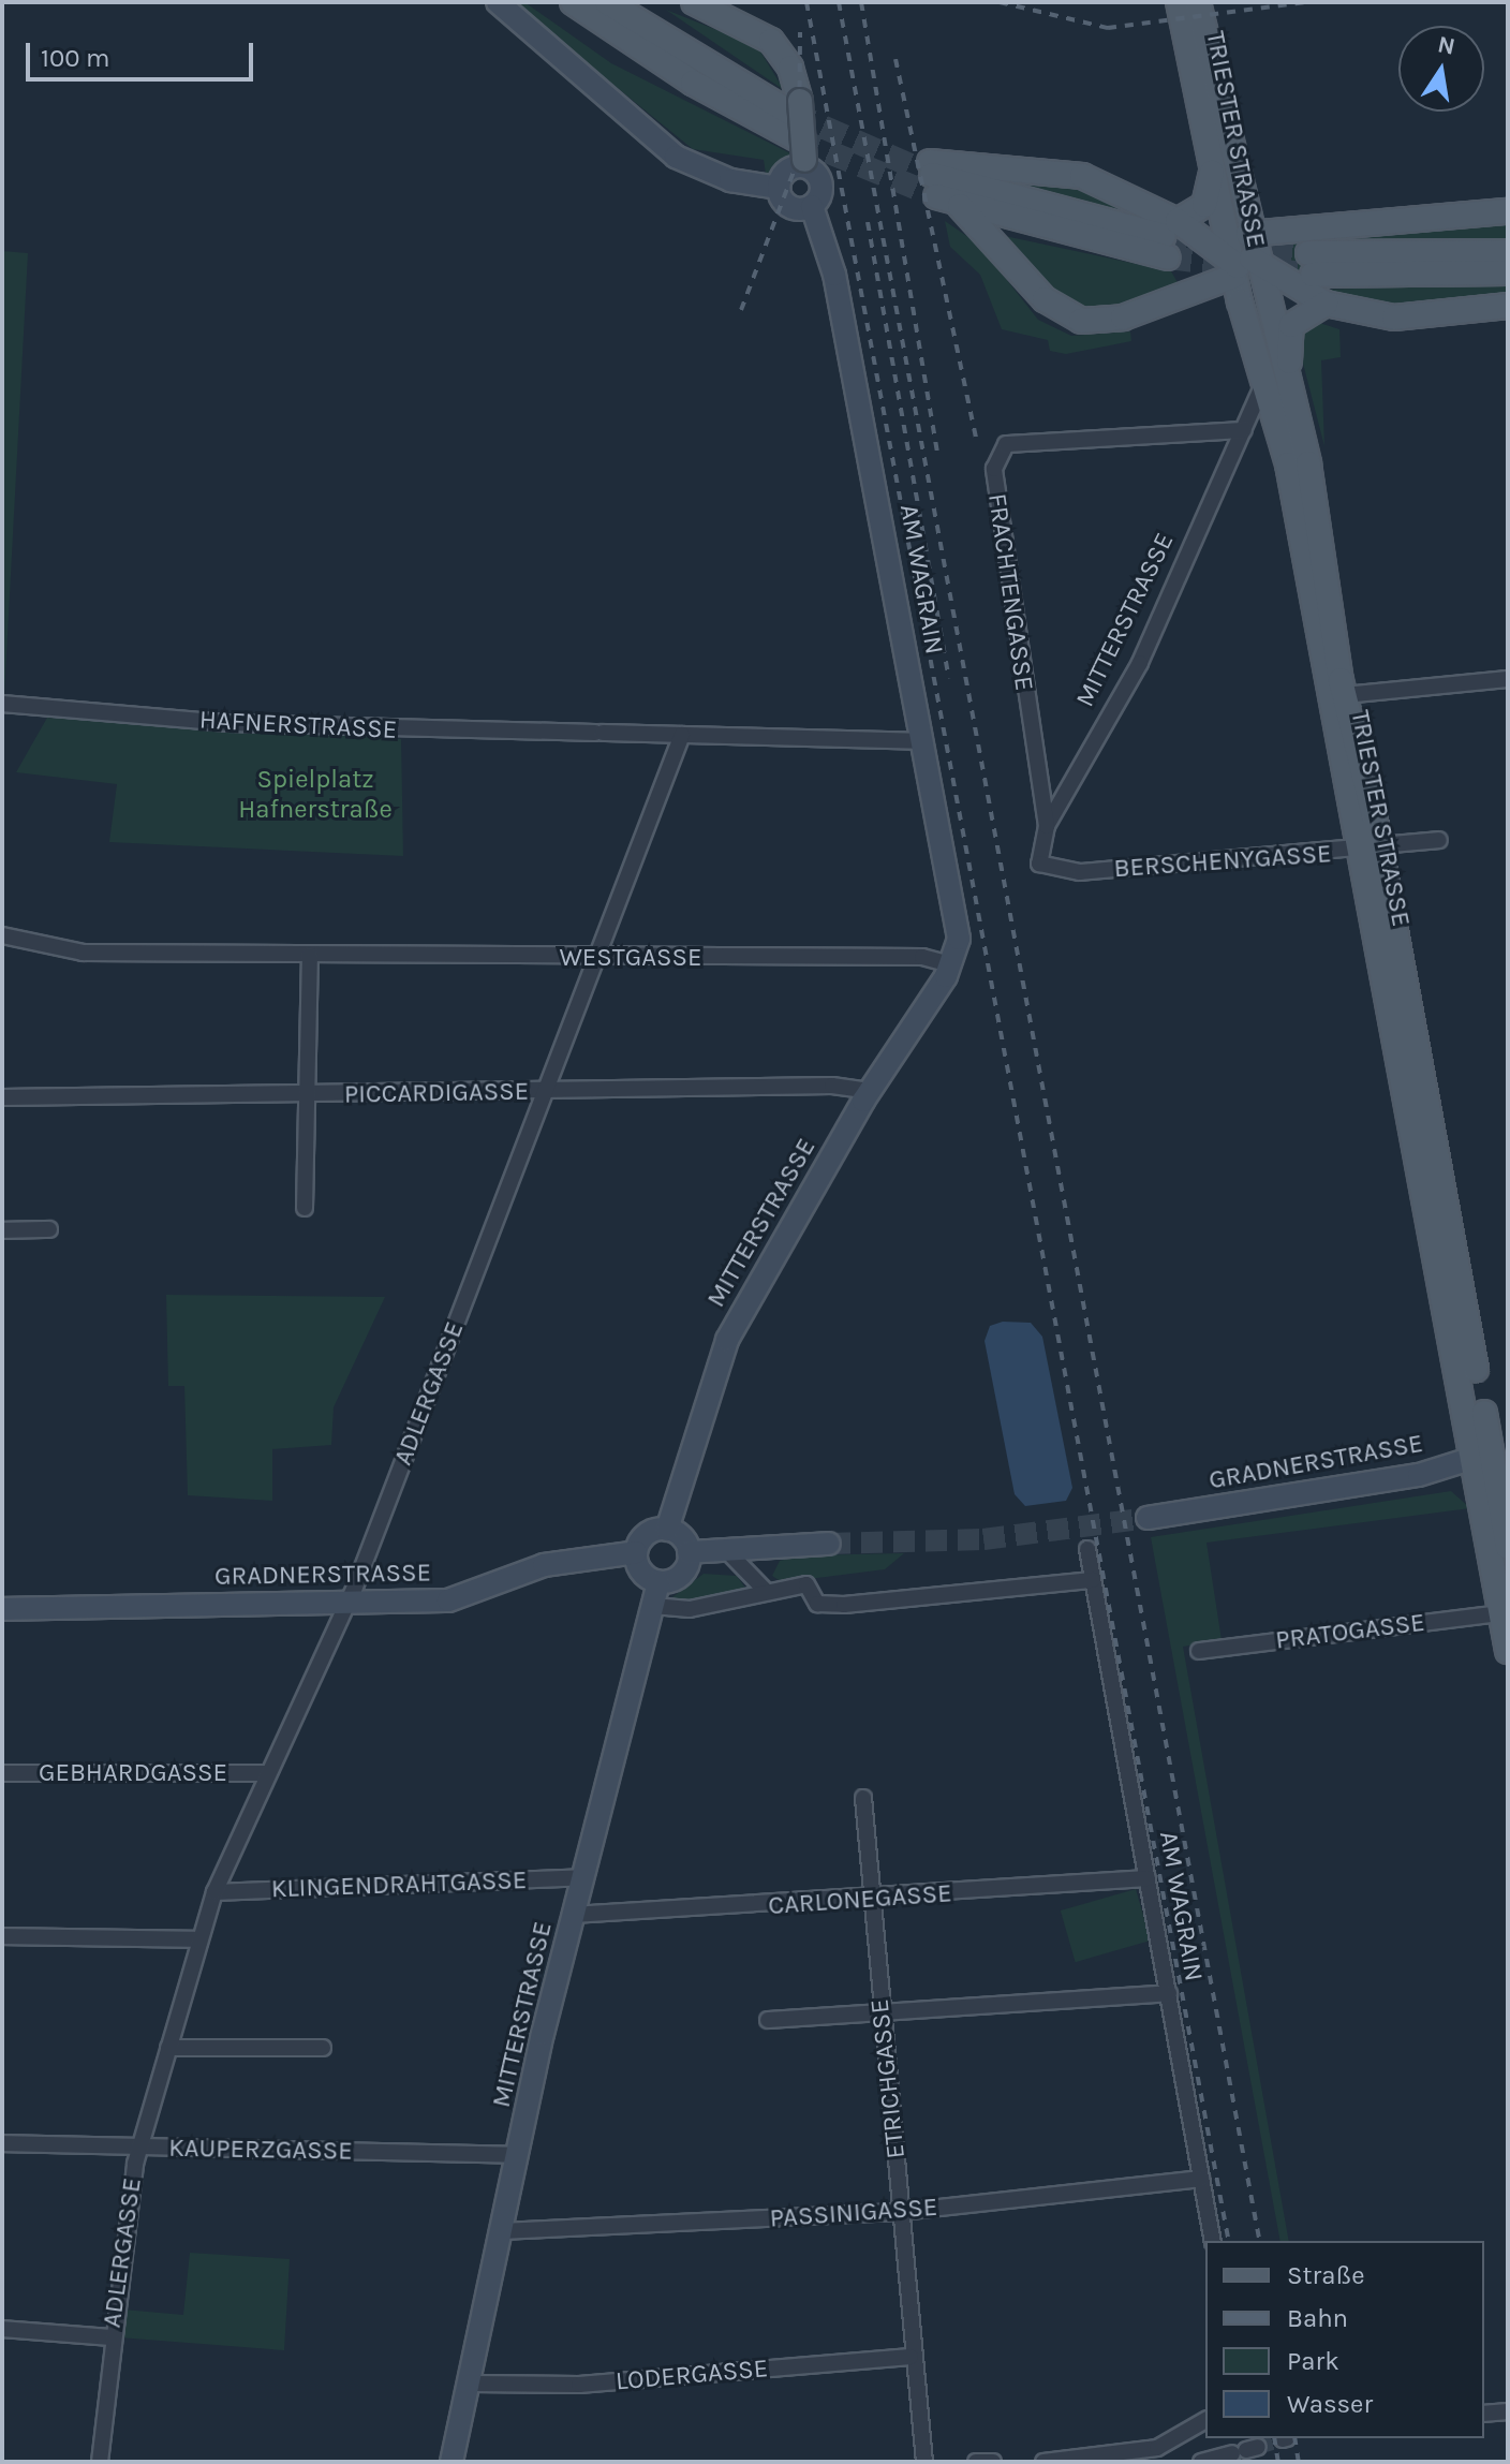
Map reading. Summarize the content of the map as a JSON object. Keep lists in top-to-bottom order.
{
  "streets": {
    "main road": [
      "TRIESTER STRASSE",
      "AM WAGRAIN",
      "MITTERSTRASSE",
      "GRADNERSTRASSE"
    ],
    "street": [
      "FRACHTENGASSE",
      "HAFNERSTRASSE",
      "BERSCHENYGASSE",
      "WESTGASSE",
      "PICCARDIGASSE",
      "ADLERGASSE",
      "PRATOGASSE",
      "GEBHARDGASSE",
      "KLINGENDRAHTGASSE",
      "CARLONEGASSE",
      "ETRICHGASSE",
      "KAUPERZGASSE",
      "PASSINIGASSE",
      "LODERGASSE"
    ]
  },
  "crossings": [
    ["TRIESTER STRASSE", "MITTERSTRASSE"],
    ["TRIESTER STRASSE", "BERSCHENYGASSE"],
    ["TRIESTER STRASSE", "GRADNERSTRASSE"],
    ["TRIESTER STRASSE", "PRATOGASSE"],
    ["AM WAGRAIN", "MITTERSTRASSE"],
    ["AM WAGRAIN", "HAFNERSTRASSE"],
    ["AM WAGRAIN", "WESTGASSE"],
    ["AM WAGRAIN", "CARLONEGASSE"],
    ["AM WAGRAIN", "PASSINIGASSE"],
    ["FRACHTENGASSE", "MITTERSTRASSE"],
    ["MITTERSTRASSE", "BERSCHENYGASSE"],
    ["MITTERSTRASSE", "WESTGASSE"],
    ["MITTERSTRASSE", "PICCARDIGASSE"],
    ["MITTERSTRASSE", "GRADNERSTRASSE"],
    ["MITTERSTRASSE", "KLINGENDRAHTGASSE"],
    ["MITTERSTRASSE", "CARLONEGASSE"],
    ["MITTERSTRASSE", "KAUPERZGASSE"],
    ["MITTERSTRASSE", "PASSINIGASSE"],
    ["MITTERSTRASSE", "LODERGASSE"],
    ["HAFNERSTRASSE", "ADLERGASSE"],
    ["WESTGASSE", "ADLERGASSE"],
    ["PICCARDIGASSE", "ADLERGASSE"],
    ["ADLERGASSE", "GRADNERSTRASSE"],
    ["ADLERGASSE", "GEBHARDGASSE"],
    ["ADLERGASSE", "KLINGENDRAHTGASSE"],
    ["ADLERGASSE", "KAUPERZGASSE"],
    ["CARLONEGASSE", "ETRICHGASSE"],
    ["ETRICHGASSE", "PASSINIGASSE"],
    ["ETRICHGASSE", "LODERGASSE"]
  ],
  "parks": ["Spielplatz Hafnerstraße"],
  "legend": [
    "Straße",
    "Bahn",
    "Park",
    "Wasser"
  ],
  "scale_bar": "100 m",
  "north": "top"
}
